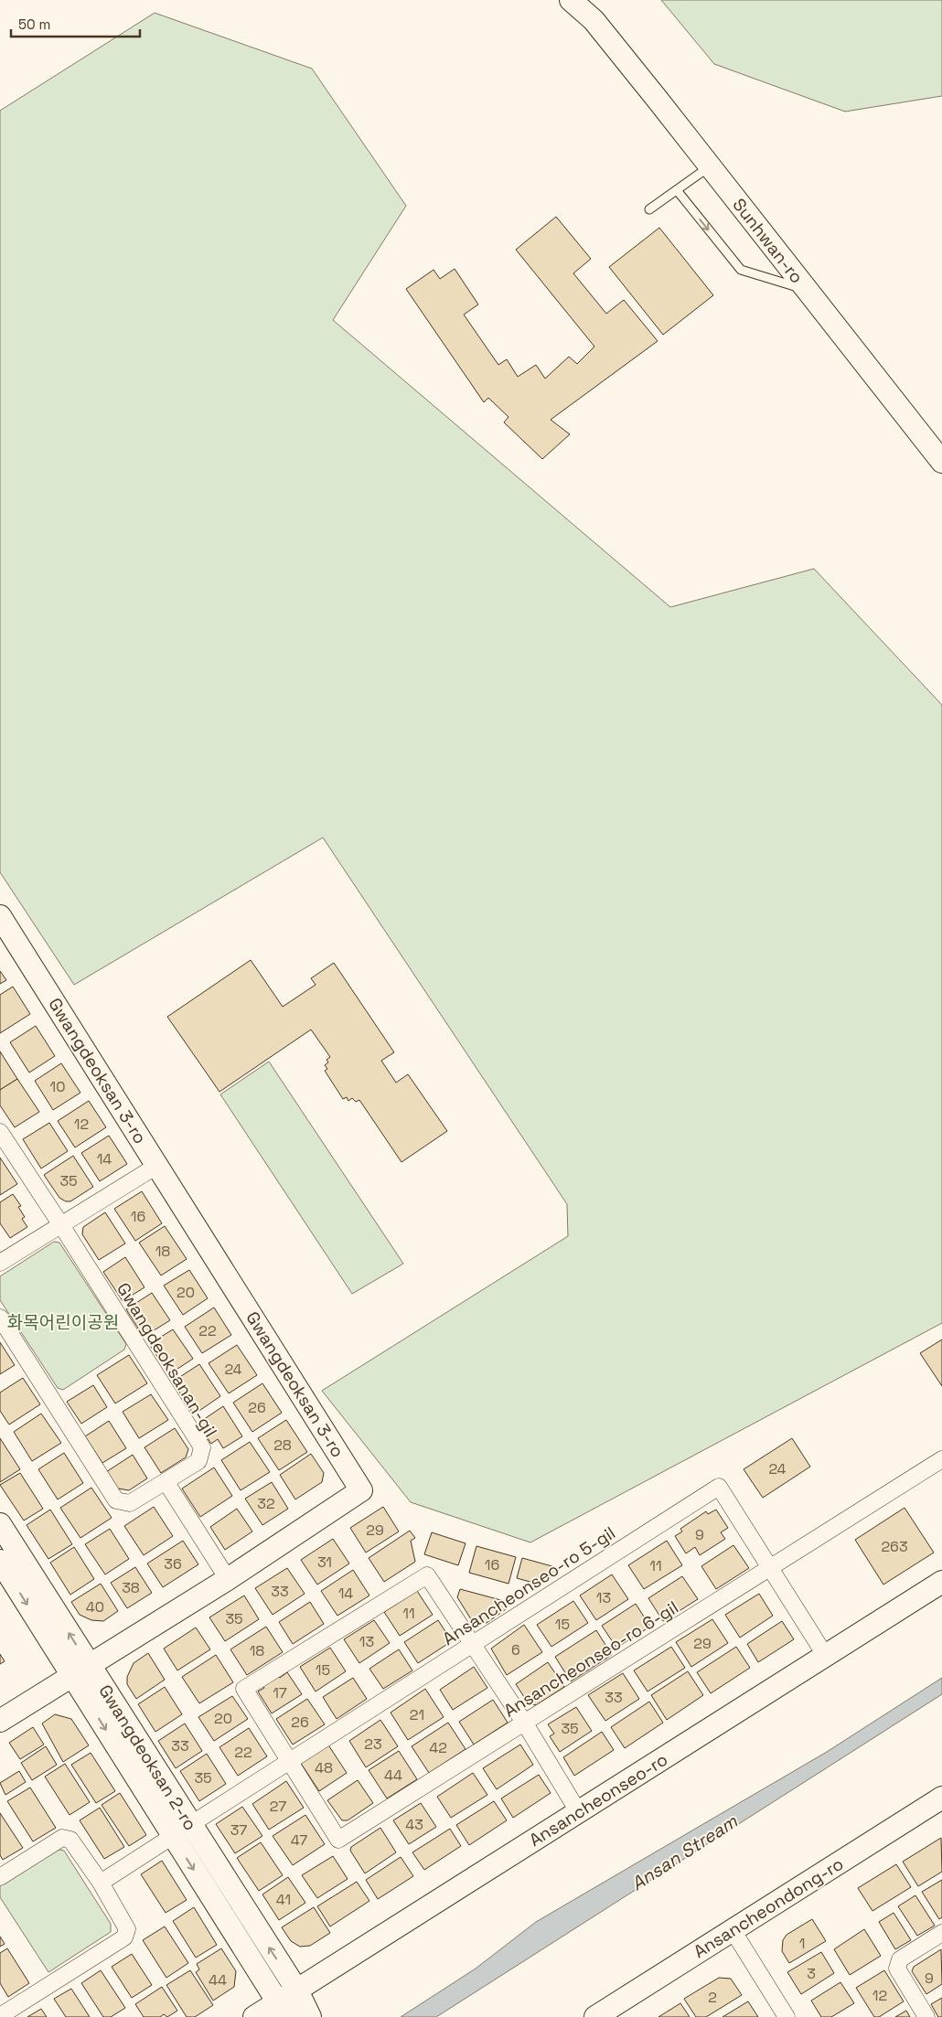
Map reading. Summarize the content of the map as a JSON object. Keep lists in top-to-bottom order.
{
  "streets": {
    "street": [
      "Sunhwan-ro",
      "Gwangdeoksan 3-ro",
      "Gwangdeoksanan-gil",
      "Ansancheonseo-ro 5-gil",
      "Ansancheonseo-ro 6-gil",
      "Gwangdeoksan 2-ro",
      "Ansancheonseo-ro",
      "Ansancheondong-ro"
    ]
  },
  "crossings": [
    ["Gwangdeoksan 3-ro", "Gwangdeoksan 2-ro"],
    ["Ansancheonseo-ro 5-gil", "Ansancheonseo-ro 6-gil"],
    ["Ansancheonseo-ro 5-gil", "Gwangdeoksan 2-ro"],
    ["Ansancheonseo-ro 5-gil", "Ansancheonseo-ro"],
    ["Gwangdeoksan 2-ro", "Ansancheonseo-ro"]
  ],
  "water": ["Ansan Stream"],
  "parks": ["화목어린이공원"],
  "house_numbers": [
    "10",
    "12",
    "14",
    "35",
    "16",
    "18",
    "20",
    "22",
    "24",
    "26",
    "28",
    "24",
    "32",
    "29",
    "9",
    "263",
    "31",
    "36",
    "16",
    "11",
    "38",
    "33",
    "14",
    "13",
    "40",
    "11",
    "35",
    "15",
    "13",
    "29",
    "6",
    "18",
    "15",
    "17",
    "33",
    "21",
    "20",
    "26",
    "35",
    "23",
    "33",
    "42",
    "22",
    "48",
    "44",
    "35",
    "27",
    "43",
    "37",
    "47",
    "41",
    "1",
    "3",
    "9",
    "44",
    "12",
    "2"
  ],
  "scale_bar": "50 m"
}
